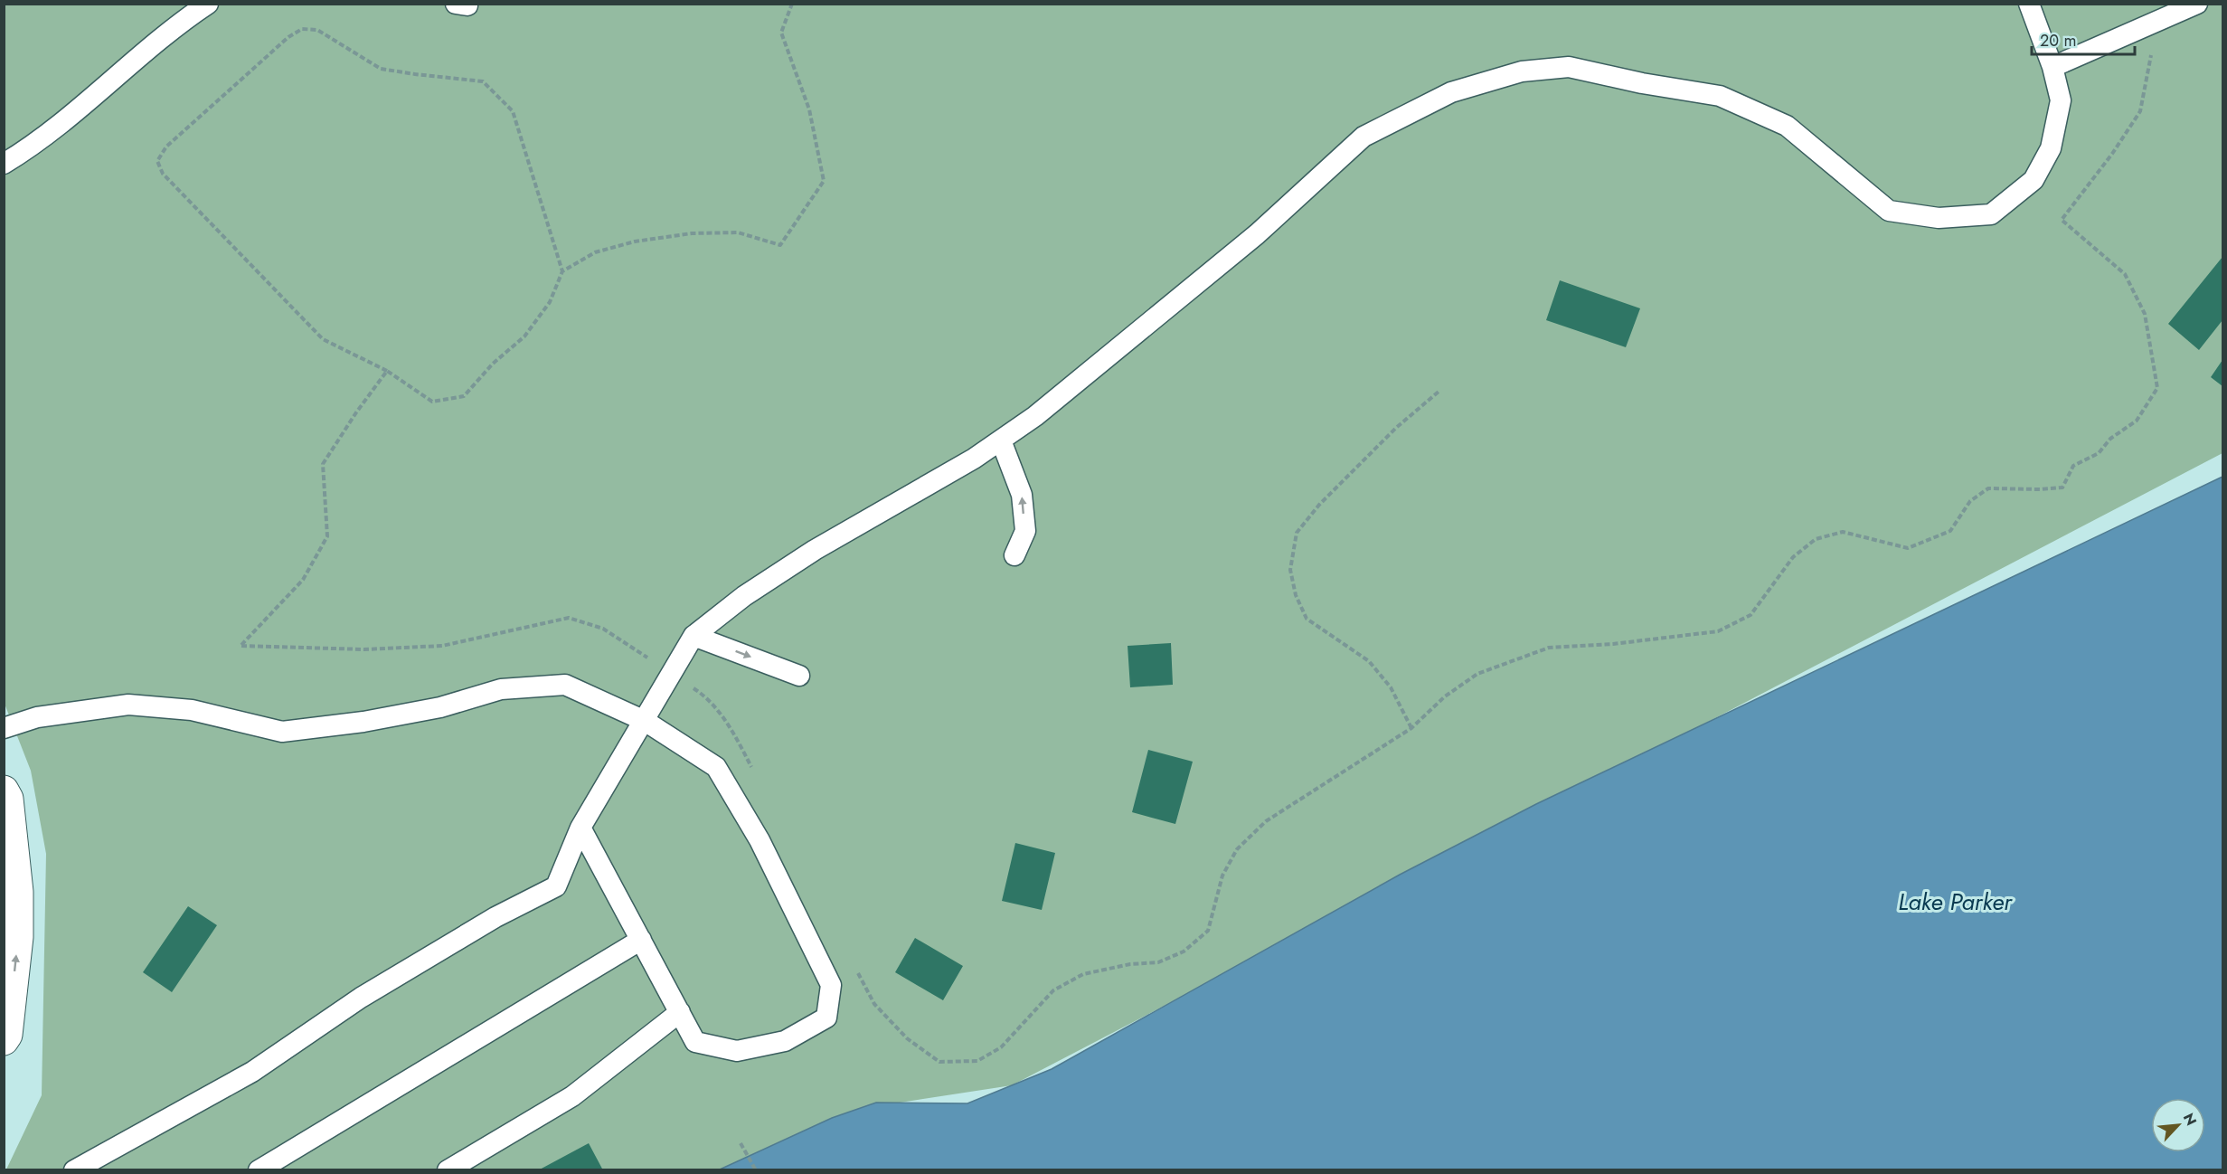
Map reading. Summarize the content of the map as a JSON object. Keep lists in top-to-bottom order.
{
  "water": ["Lake Parker"],
  "scale_bar": "20 m",
  "north": "top right"
}
